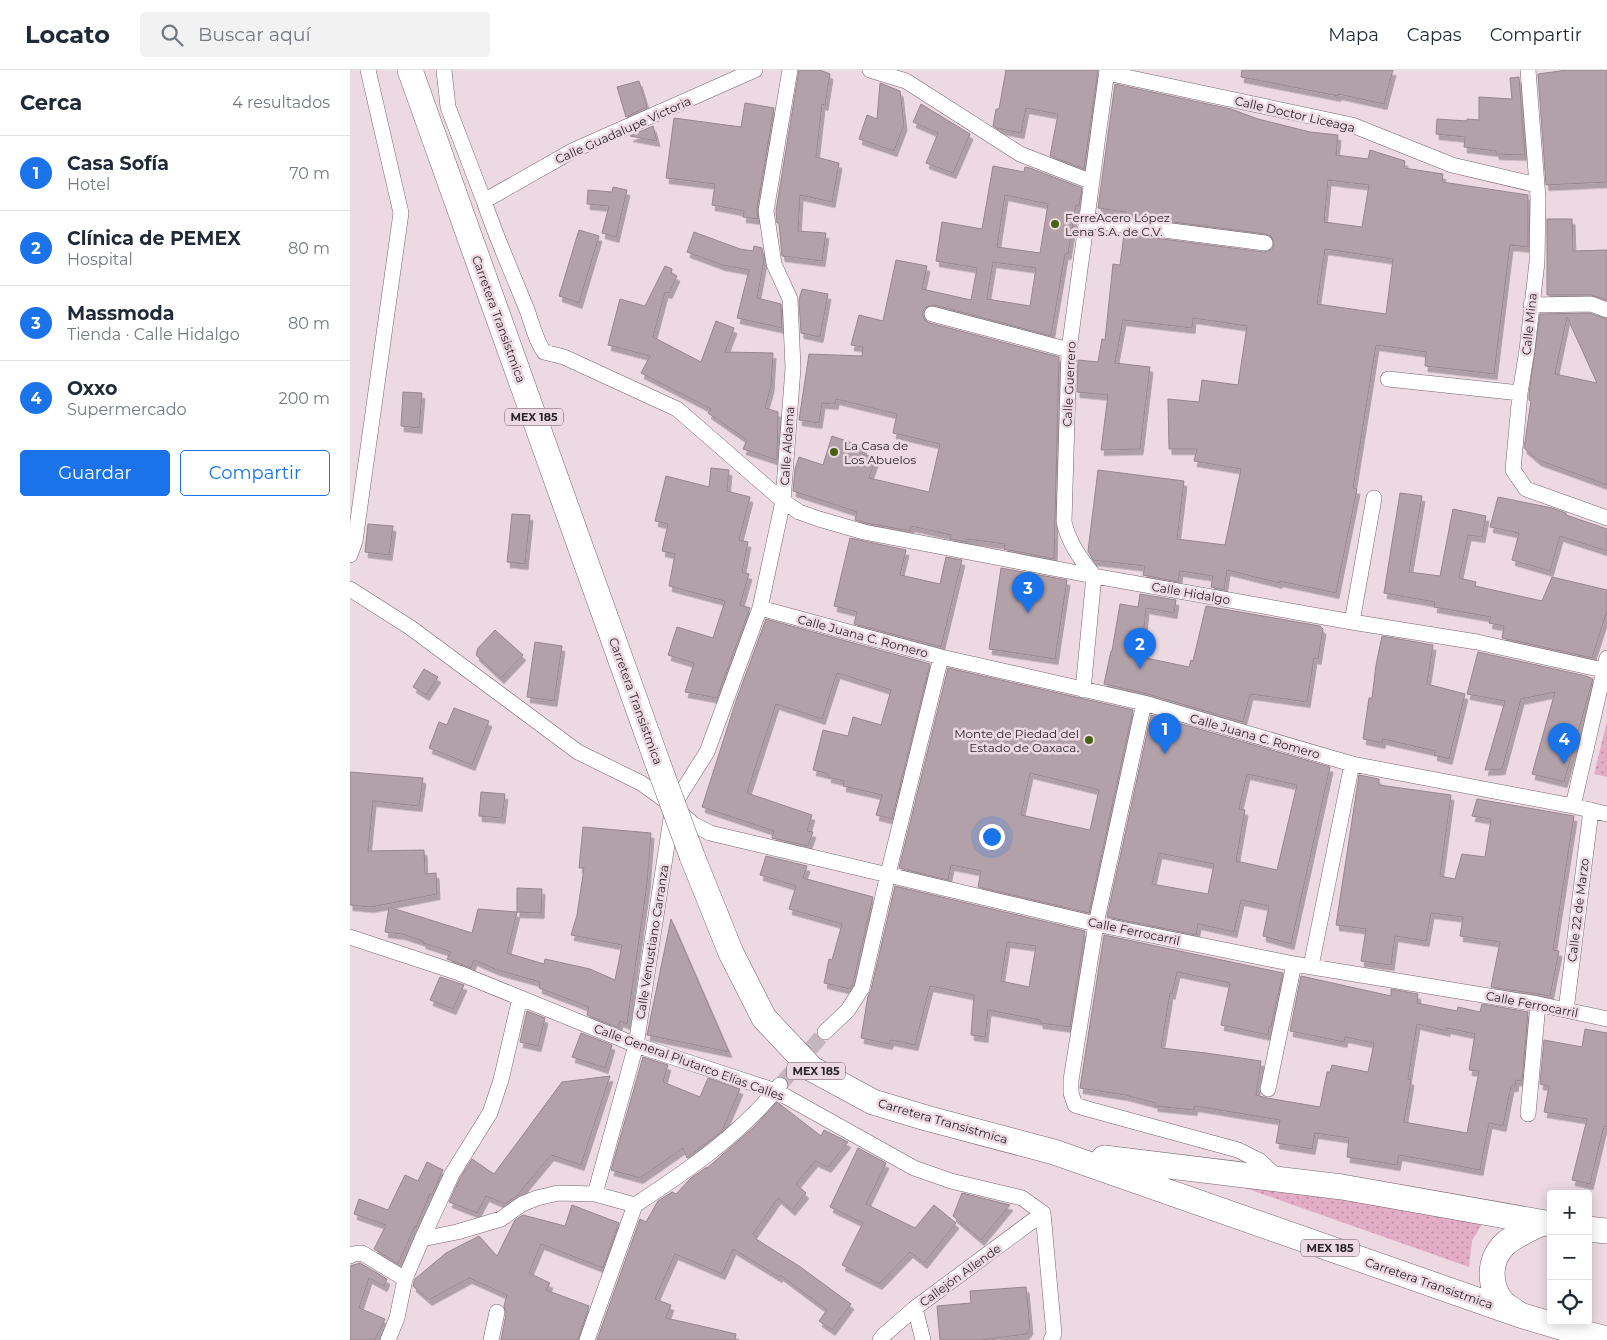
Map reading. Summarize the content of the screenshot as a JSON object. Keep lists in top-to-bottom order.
{
  "streets": {
    "main road": ["Carretera Transistmica", "MEX 185"],
    "street": [
      "Calle Doctor Liceaga",
      "Calle Guadalupe Victoria",
      "Calle Mina",
      "Calle Guerrero",
      "Calle Aldama",
      "Calle Hidalgo",
      "Calle Juana C. Romero",
      "Calle 22 de Marzo",
      "Calle Ferrocarril",
      "Calle Venustiano Carranza",
      "Calle General Plutarco Elías Calles",
      "Callejón Allende"
    ]
  },
  "crossings": [
    ["Calle Doctor Liceaga", "Calle Mina"],
    ["Calle Doctor Liceaga", "Calle Guerrero"],
    ["Calle Guadalupe Victoria", "Calle Hidalgo"],
    ["Calle Guerrero", "Calle Hidalgo"],
    ["Calle Aldama", "Calle Hidalgo"],
    ["Calle Aldama", "Calle Juana C. Romero"],
    ["Calle Aldama", "Calle Ferrocarril"],
    ["Calle Aldama", "Calle Venustiano Carranza"],
    ["Calle Juana C. Romero", "Calle 22 de Marzo"],
    ["Calle 22 de Marzo", "Calle Ferrocarril"],
    ["Calle Ferrocarril", "Calle Venustiano Carranza"],
    ["Calle Venustiano Carranza", "Calle General Plutarco Elías Calles"],
    ["Calle General Plutarco Elías Calles", "Callejón Allende"]
  ],
  "places": ["FerreAcero López Lena S.A. de C.V.", "La Casa de Los Abuelos", "Monte de Piedad del Estado de Oaxaca."],
  "page": {
    "header": "Locato",
    "search": "Buscar aquí",
    "nav": ["Mapa", "Capas", "Compartir"],
    "heading": ["Cerca", "4 resultados"],
    "list": [
      {
        "mark": "1",
        "name": "Casa Sofía",
        "note": "Hotel",
        "value": "70 m"
      },
      {
        "mark": "2",
        "name": "Clínica de PEMEX",
        "note": "Hospital",
        "value": "80 m"
      },
      {
        "mark": "3",
        "name": "Massmoda",
        "note": "Tienda · Calle Hidalgo",
        "value": "80 m"
      },
      {
        "mark": "4",
        "name": "Oxxo",
        "note": "Supermercado",
        "value": "200 m"
      }
    ],
    "buttons": ["Guardar", "Compartir"],
    "pins": [
      "3",
      "2",
      "1",
      "4"
    ],
    "map_buttons": ["+", "−"]
  }
}
